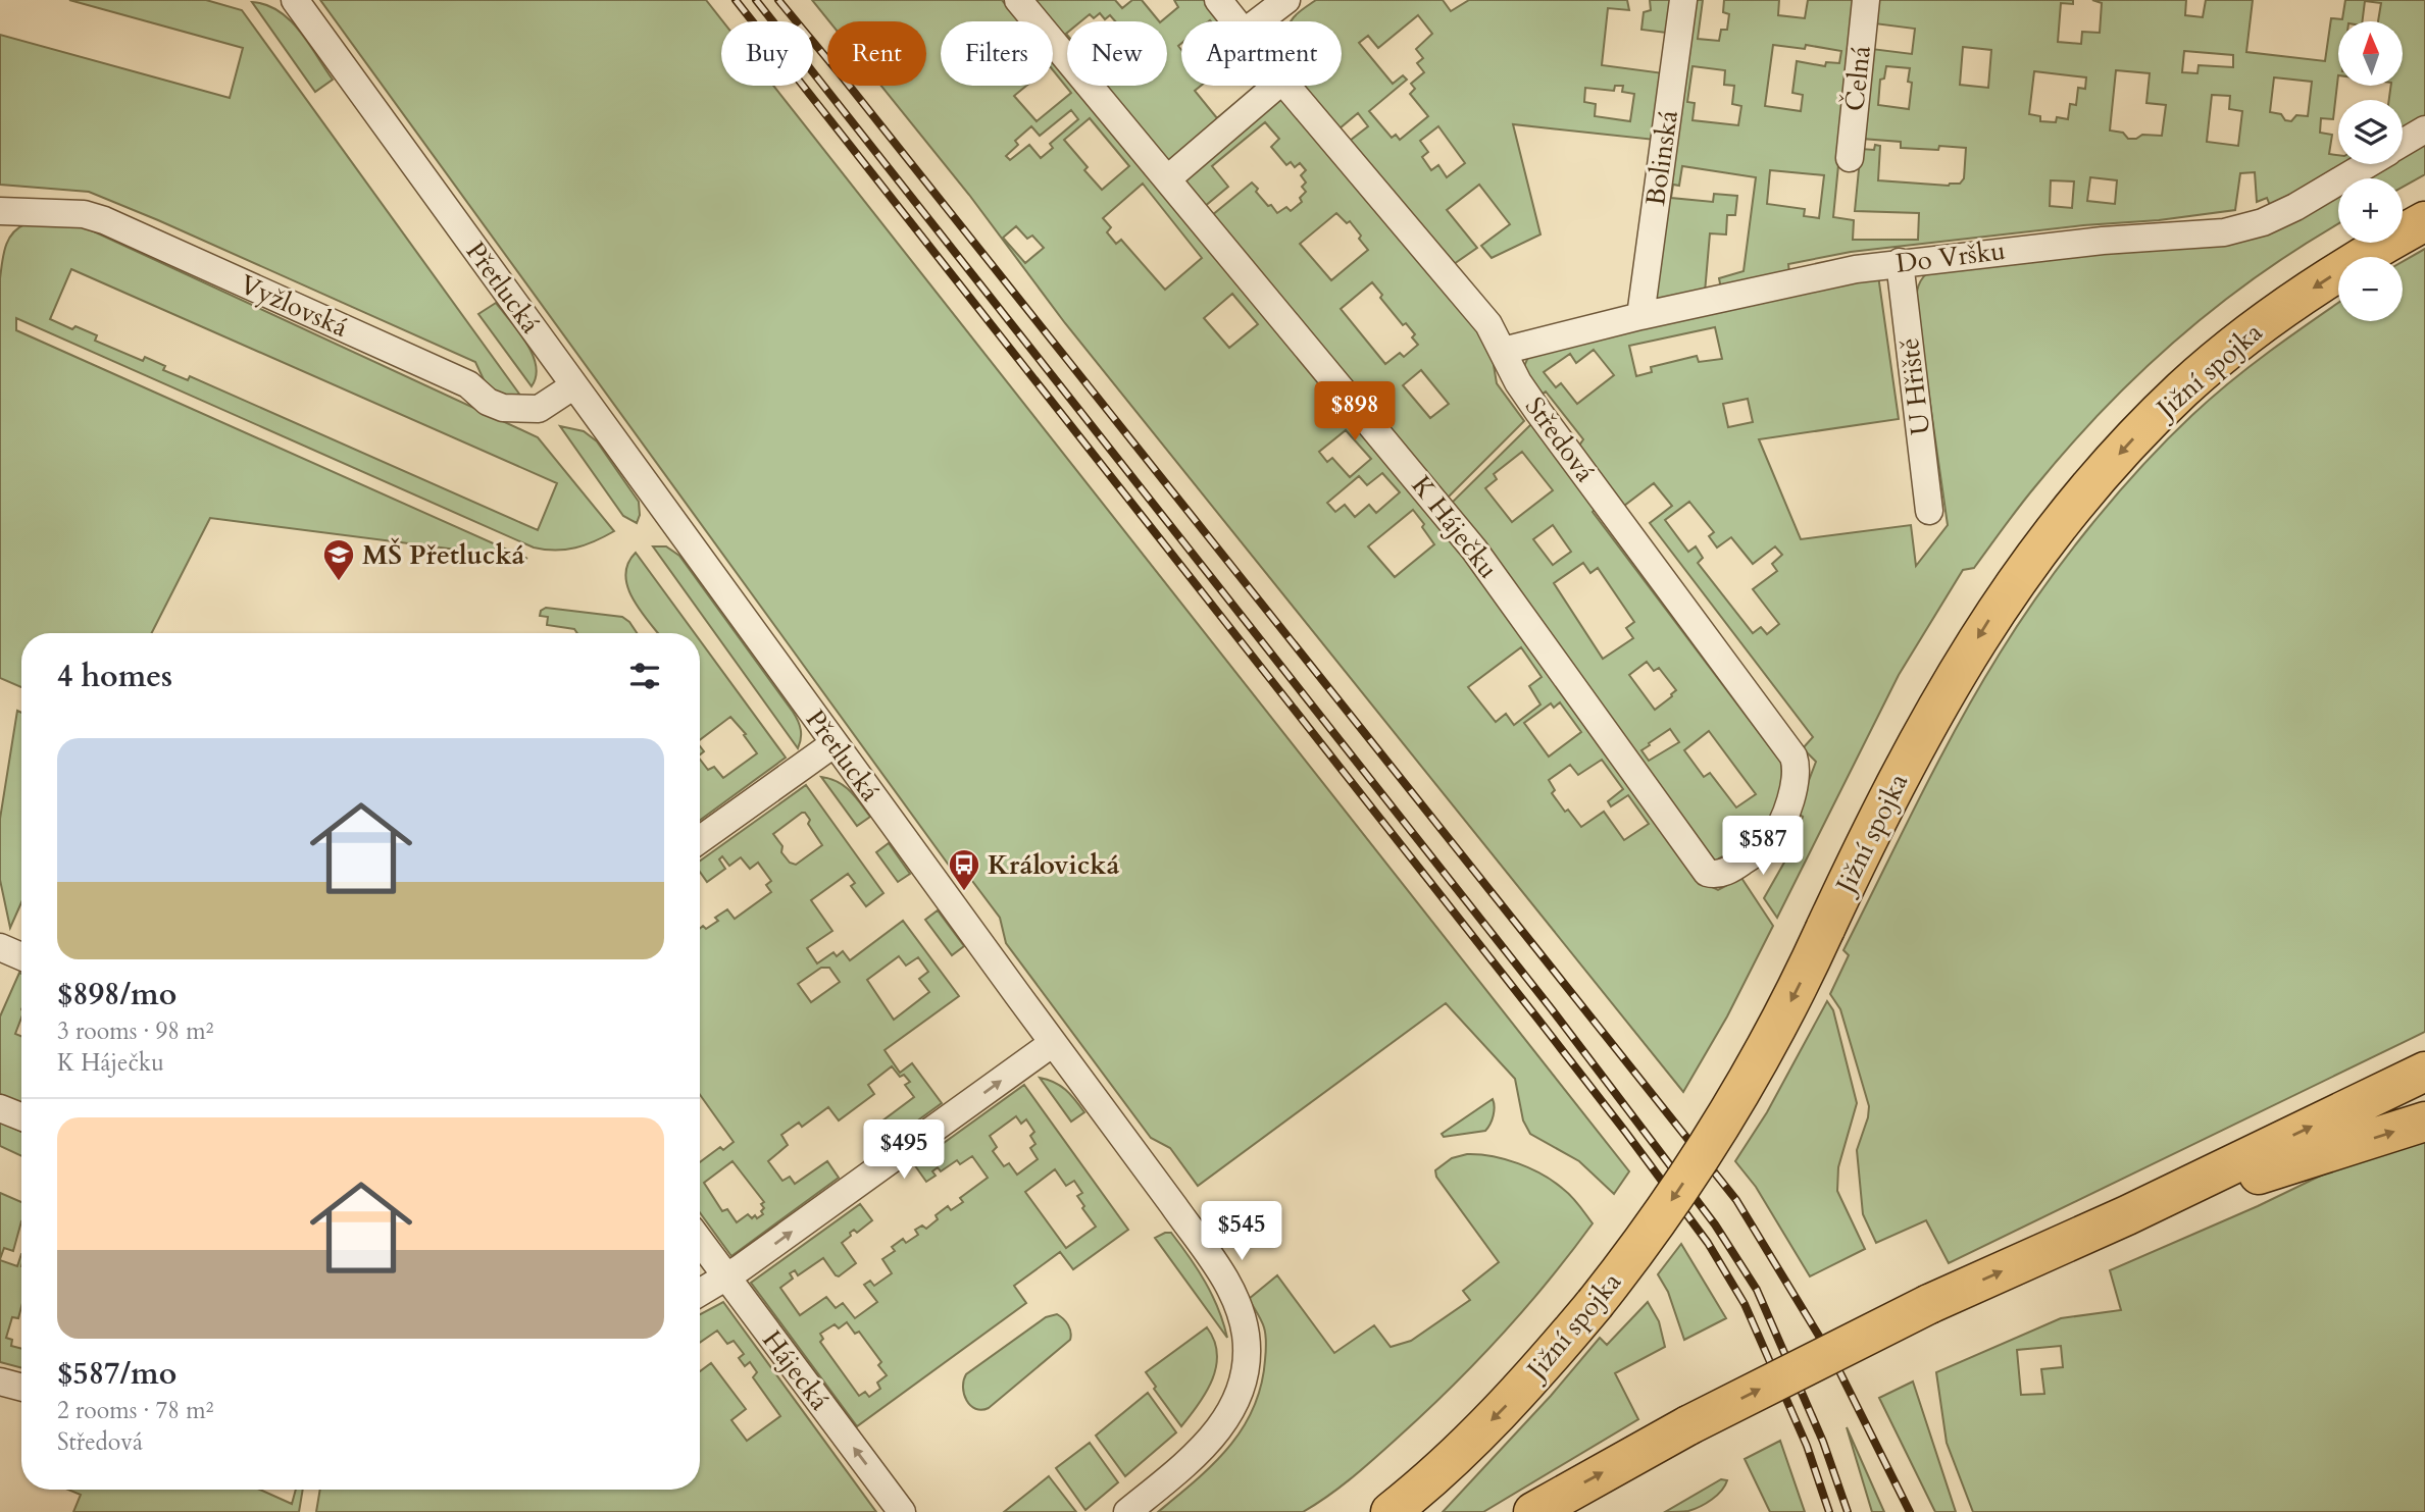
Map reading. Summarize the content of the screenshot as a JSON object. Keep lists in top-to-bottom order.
{
  "streets": {
    "highway": ["Jižní spojka"],
    "street": [
      "Čelná",
      "Bolinská",
      "Do Vršku",
      "Přetlucká",
      "Vyžlovská",
      "U Hřiště",
      "Středová",
      "K Háječku",
      "Hájecká"
    ]
  },
  "crossings": [
    ["Bolinská", "Do Vršku"],
    ["Do Vršku", "U Hřiště"],
    ["Do Vršku", "Středová"],
    ["Přetlucká", "Vyžlovská"],
    ["Středová", "K Háječku"]
  ],
  "one_way": ["Hájecká"],
  "places": {
    "school or university": ["MŠ Přetlucká"],
    "bus stop": ["Královická"]
  },
  "north": "top",
  "page": {
    "map_buttons": ["+", "−"],
    "chip": [
      "Buy",
      "Rent",
      "Filters",
      "New",
      "Apartment"
    ],
    "price": [
      "$898",
      "$587",
      "$495",
      "$545"
    ],
    "heading": "4 homes",
    "list": [
      {
        "name": "$898/mo",
        "note": "3 rooms · 98 m² · K Háječku"
      },
      {
        "name": "$587/mo",
        "note": "2 rooms · 78 m² · Středová"
      }
    ]
  }
}
